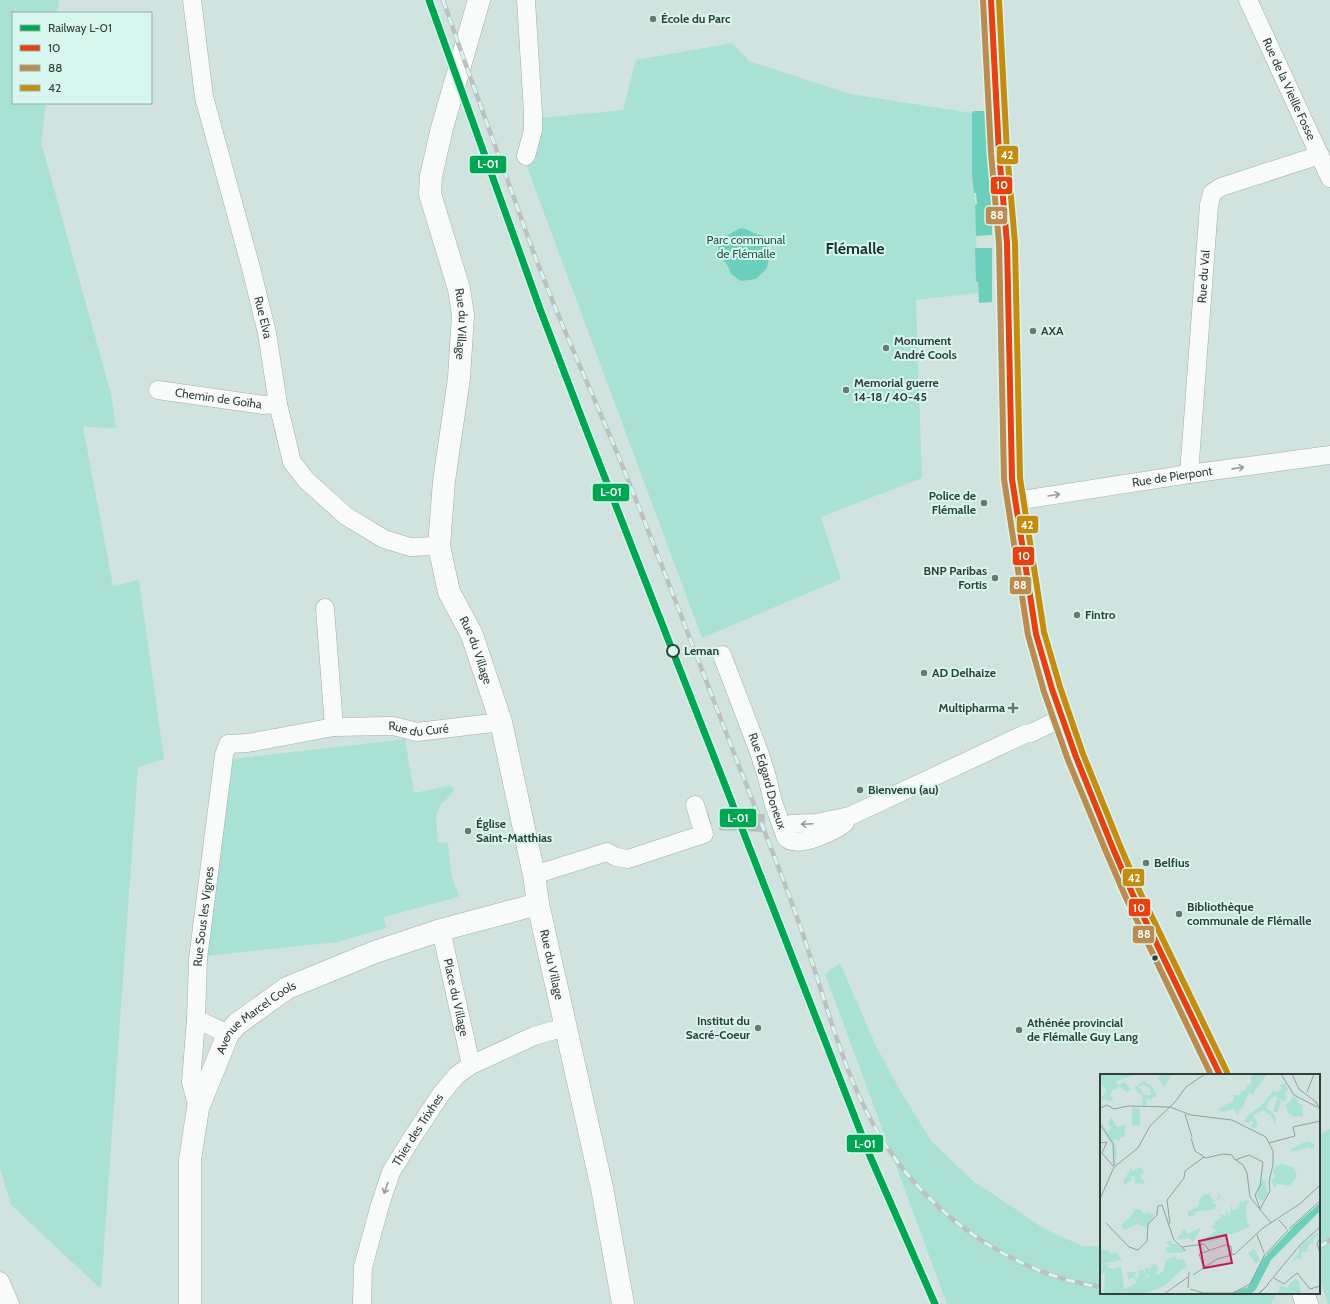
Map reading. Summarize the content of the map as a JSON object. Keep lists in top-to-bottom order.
{
  "streets": {
    "street": [
      "Rue de la Vieille Fosse",
      "Rue du Val",
      "Rue Elva",
      "Rue du Village",
      "Chemin de Goïha",
      "Rue de Pierpont",
      "Rue du Curé",
      "Rue Edgard Doneux",
      "Rue Sous les Vignes",
      "Place du Village",
      "Avenue Marcel Cools",
      "Thier des Trixhes"
    ]
  },
  "crossings": [
    ["Rue de la Vieille Fosse", "Rue du Val"],
    ["Rue du Val", "Rue de Pierpont"],
    ["Rue Elva", "Rue du Village"],
    ["Rue Elva", "Chemin de Goïha"],
    ["Rue du Village", "Rue du Curé"],
    ["Rue du Village", "Avenue Marcel Cools"],
    ["Rue du Village", "Thier des Trixhes"],
    ["Rue du Curé", "Rue Sous les Vignes"],
    ["Rue Sous les Vignes", "Avenue Marcel Cools"],
    ["Place du Village", "Avenue Marcel Cools"],
    ["Place du Village", "Thier des Trixhes"]
  ],
  "one_way": ["Rue de Pierpont", "Thier des Trixhes"],
  "districts": ["Flémalle"],
  "parks": ["Parc communal de Flémalle"],
  "places": {
    "other": [
      "École du Parc",
      "AXA",
      "Monument André Cools",
      "Memorial guerre 14-18 / 40-45",
      "Police de Flémalle",
      "BNP Paribas Fortis",
      "Fintro",
      "Leman",
      "AD Delhaize",
      "Bienvenu (au)",
      "Église Saint-Matthias",
      "Belfius",
      "Bibliothèque communale de Flémalle",
      "Institut du Sacré-Coeur",
      "Athénée provincial de Flémalle Guy Lang"
    ],
    "health": ["Multipharma"]
  },
  "lines": [
    "rail line L-01",
    "transit line 10",
    "transit line 88",
    "transit line 42"
  ],
  "legend": [
    "Railway L-01",
    "10",
    "88",
    "42"
  ]
}
